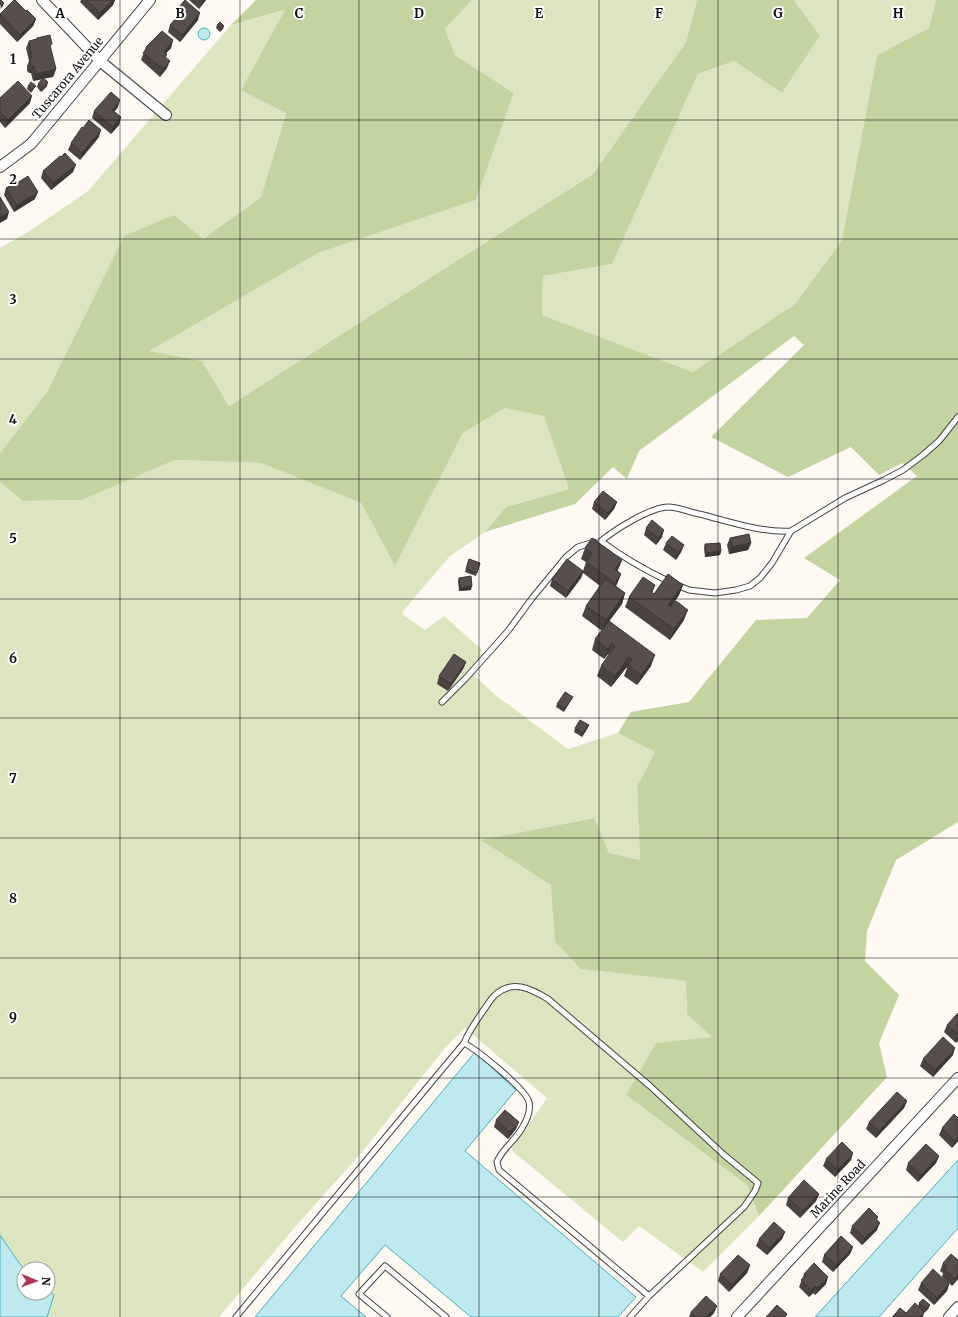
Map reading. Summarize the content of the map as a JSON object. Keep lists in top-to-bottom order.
{
  "streets": {
    "street": ["Tuscarora Avenue", "Marine Road"]
  },
  "north": "right",
  "grid": {
    "columns": [
      "A",
      "B",
      "C",
      "D",
      "E",
      "F",
      "G",
      "H"
    ],
    "rows": [
      "1",
      "2",
      "3",
      "4",
      "5",
      "6",
      "7",
      "8",
      "9"
    ]
  }
}
